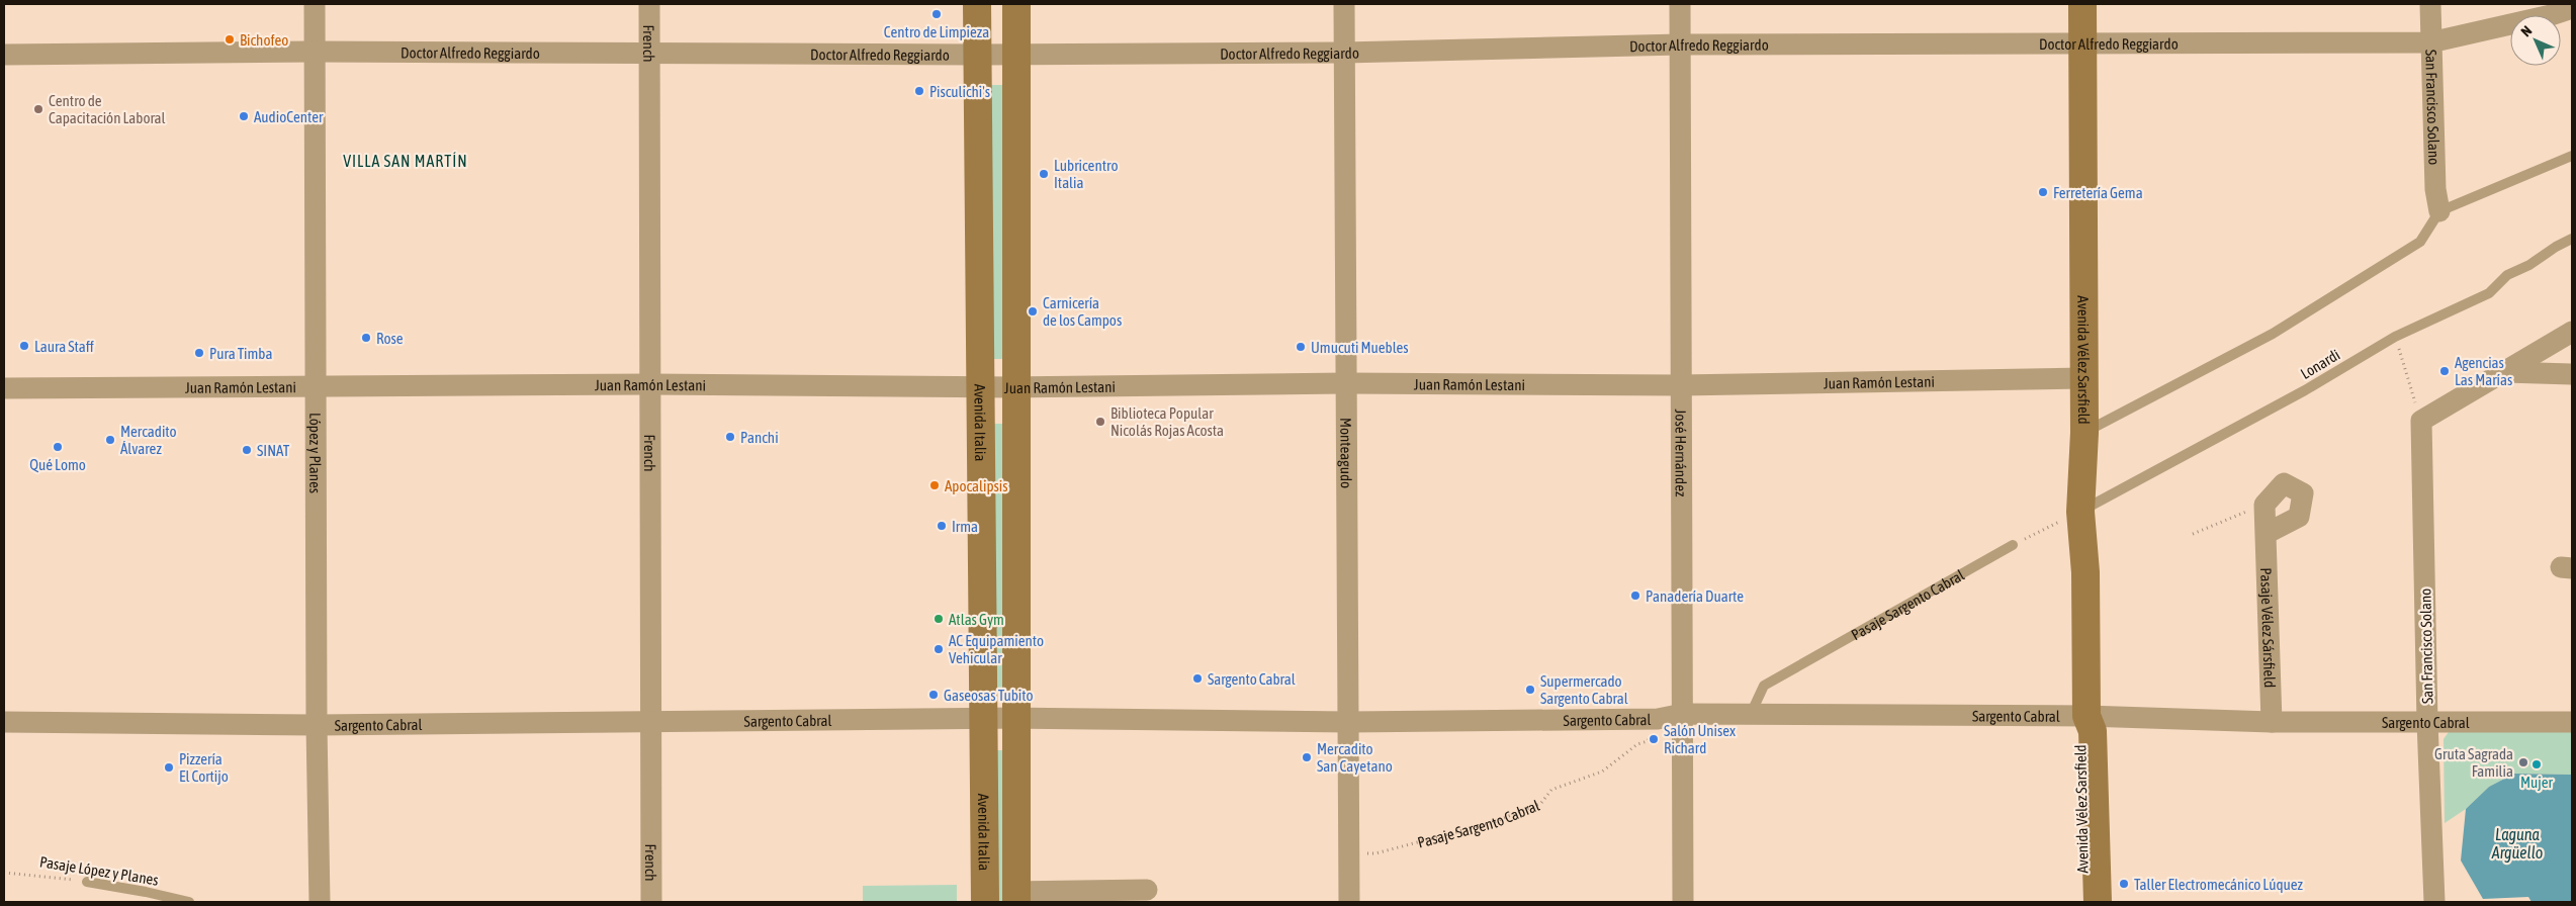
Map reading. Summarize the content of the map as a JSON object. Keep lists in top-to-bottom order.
{
  "streets": {
    "main road": ["Avenida Vélez Sarsfield", "Avenida Italia"],
    "street": [
      "Doctor Alfredo Reggiardo",
      "French",
      "San Francisco Solano",
      "Juan Ramón Lestani",
      "López y Planes",
      "Monteagudo",
      "José Hernández",
      "Pasaje Vélez Sársfield",
      "Sargento Cabral"
    ],
    "lane": ["Lonardi", "Pasaje Sargento Cabral", "Pasaje López y Planes"]
  },
  "crossings": [
    ["Doctor Alfredo Reggiardo", "French"],
    ["Doctor Alfredo Reggiardo", "San Francisco Solano"],
    ["Doctor Alfredo Reggiardo", "Avenida Vélez Sarsfield"],
    ["Doctor Alfredo Reggiardo", "Avenida Italia"],
    ["Doctor Alfredo Reggiardo", "López y Planes"],
    ["Doctor Alfredo Reggiardo", "Monteagudo"],
    ["Doctor Alfredo Reggiardo", "José Hernández"],
    ["French", "Juan Ramón Lestani"],
    ["French", "Sargento Cabral"],
    ["San Francisco Solano", "Sargento Cabral"],
    ["Avenida Vélez Sarsfield", "Lonardi"],
    ["Avenida Vélez Sarsfield", "Juan Ramón Lestani"],
    ["Avenida Vélez Sarsfield", "Sargento Cabral"],
    ["Juan Ramón Lestani", "Avenida Italia"],
    ["Juan Ramón Lestani", "López y Planes"],
    ["Juan Ramón Lestani", "Monteagudo"],
    ["Juan Ramón Lestani", "José Hernández"],
    ["Avenida Italia", "Sargento Cabral"],
    ["López y Planes", "Sargento Cabral"],
    ["Monteagudo", "Sargento Cabral"],
    ["José Hernández", "Sargento Cabral"],
    ["Pasaje Sargento Cabral", "Sargento Cabral"],
    ["Pasaje Vélez Sársfield", "Sargento Cabral"]
  ],
  "districts": ["VILLA SAN MARTÍN"],
  "water": ["Laguna Argüello"],
  "places": [
    "Centro de Limpieza",
    "Bichofeo",
    "Pisculichi's",
    "Centro de Capacitación Laboral",
    "AudioCenter",
    "Lubricentro Italia",
    "Ferretería Gema",
    "Carnicería de los Campos",
    "Rose",
    "Laura Staff",
    "Umucuti Muebles",
    "Pura Timba",
    "Agencias Las Marías",
    "Biblioteca Popular Nicolás Rojas Acosta",
    "Panchi",
    "Mercadito Álvarez",
    "Qué Lomo",
    "SINAT",
    "Apocalipsis",
    "Irma",
    "Panadería Duarte",
    "Atlas Gym",
    "AC Equipamiento Vehicular",
    "Sargento Cabral",
    "Supermercado Sargento Cabral",
    "Gaseosas Tubito",
    "Salón Unisex Richard",
    "Mercadito San Cayetano",
    "Gruta Sagrada Familia",
    "Mujer",
    "Pizzería El Cortijo",
    "Taller Electromecánico Lúquez"
  ],
  "north": "top left"
}
